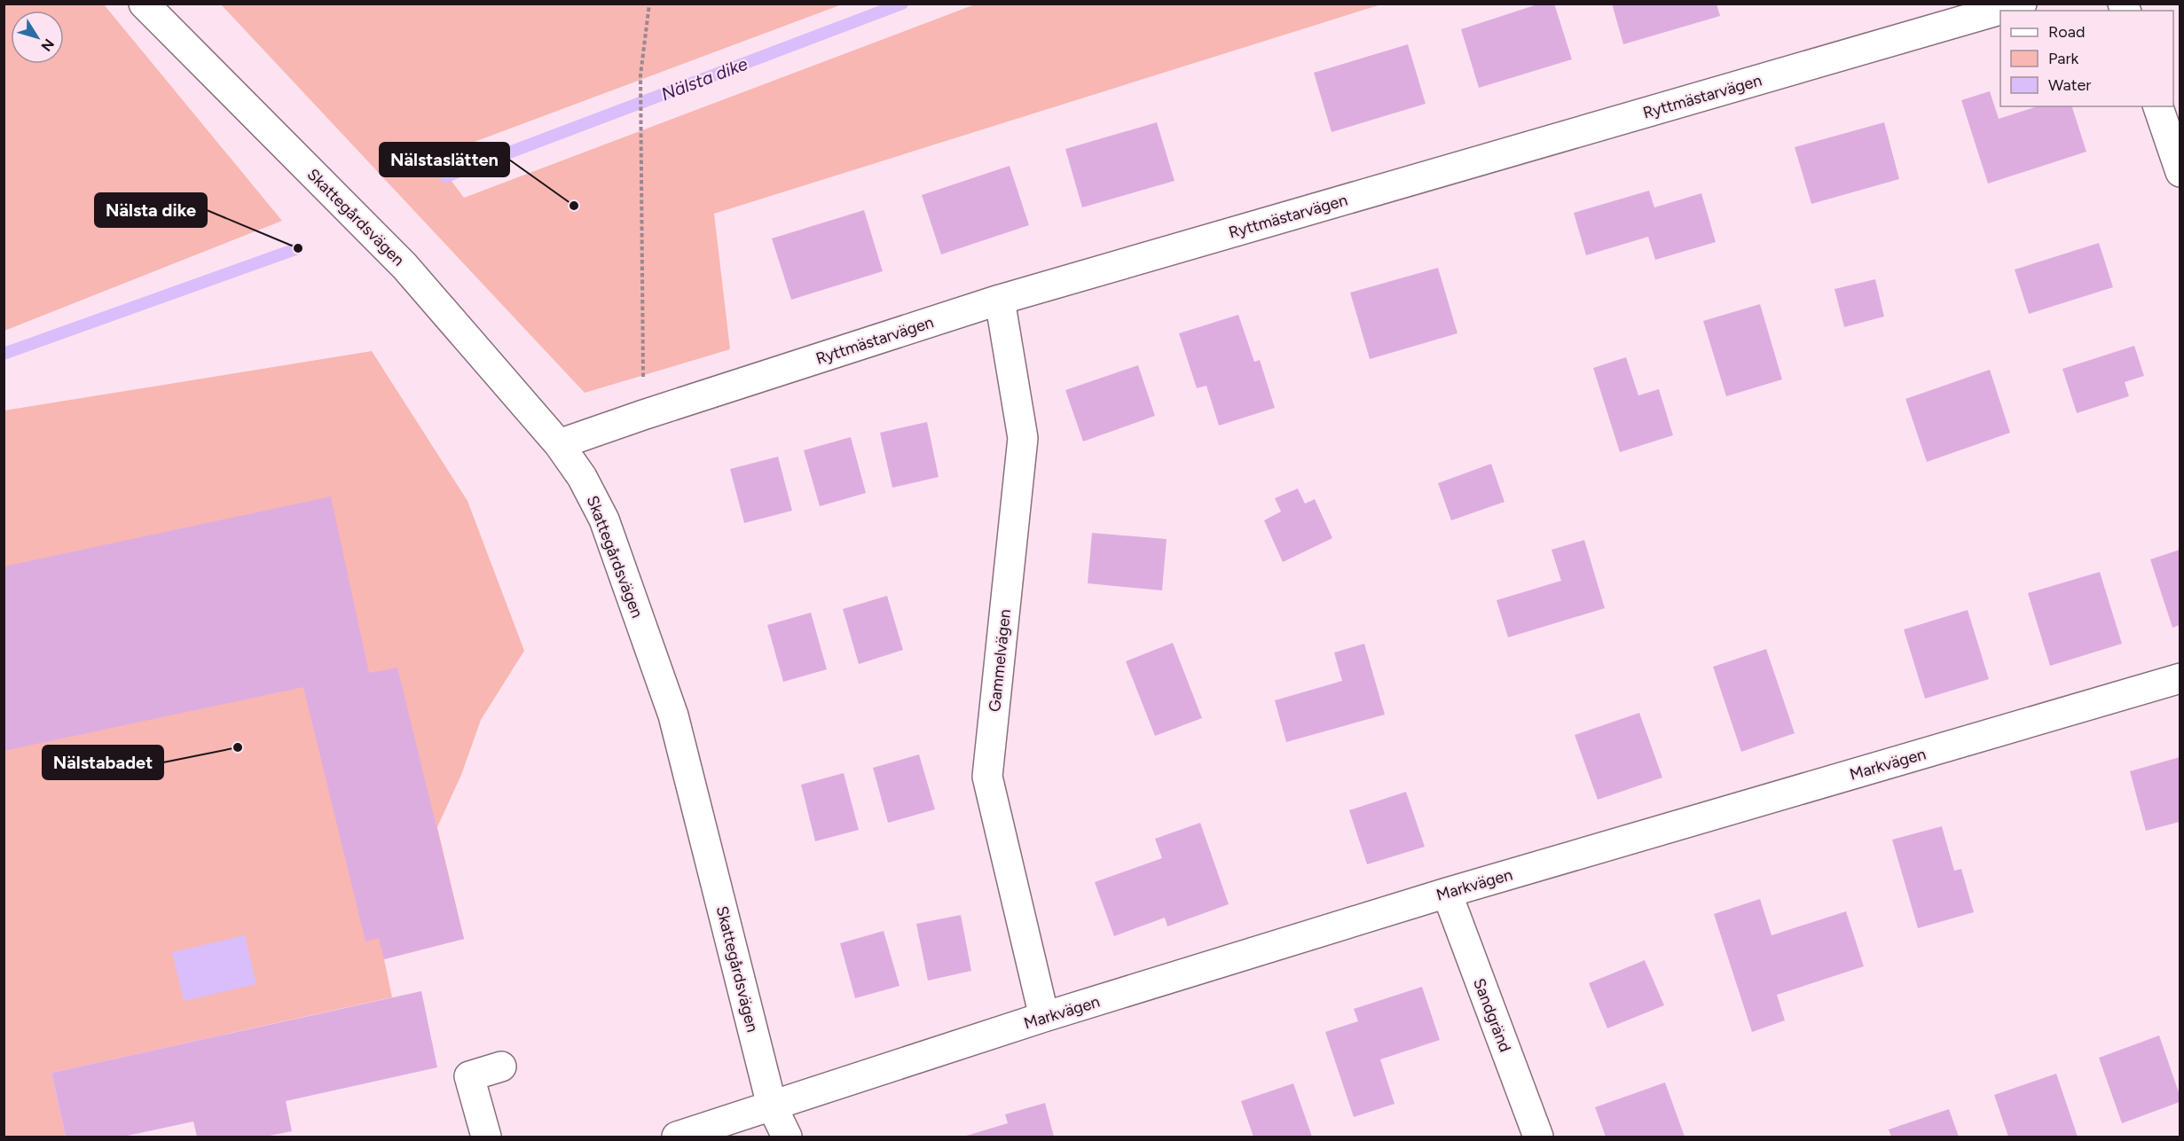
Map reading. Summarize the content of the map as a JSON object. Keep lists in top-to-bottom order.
{
  "streets": {
    "street": [
      "Ryttmästarvägen",
      "Skattegårdsvägen",
      "Gammelvägen",
      "Markvägen",
      "Sandgränd"
    ]
  },
  "crossings": [
    ["Ryttmästarvägen", "Skattegårdsvägen"],
    ["Ryttmästarvägen", "Gammelvägen"],
    ["Skattegårdsvägen", "Markvägen"],
    ["Gammelvägen", "Markvägen"],
    ["Markvägen", "Sandgränd"]
  ],
  "water": ["Nälsta dike"],
  "places": ["Nälstaslätten", "Nälsta dike", "Nälstabadet"],
  "legend": ["Road", "Park", "Water"],
  "north": "bottom right"
}
